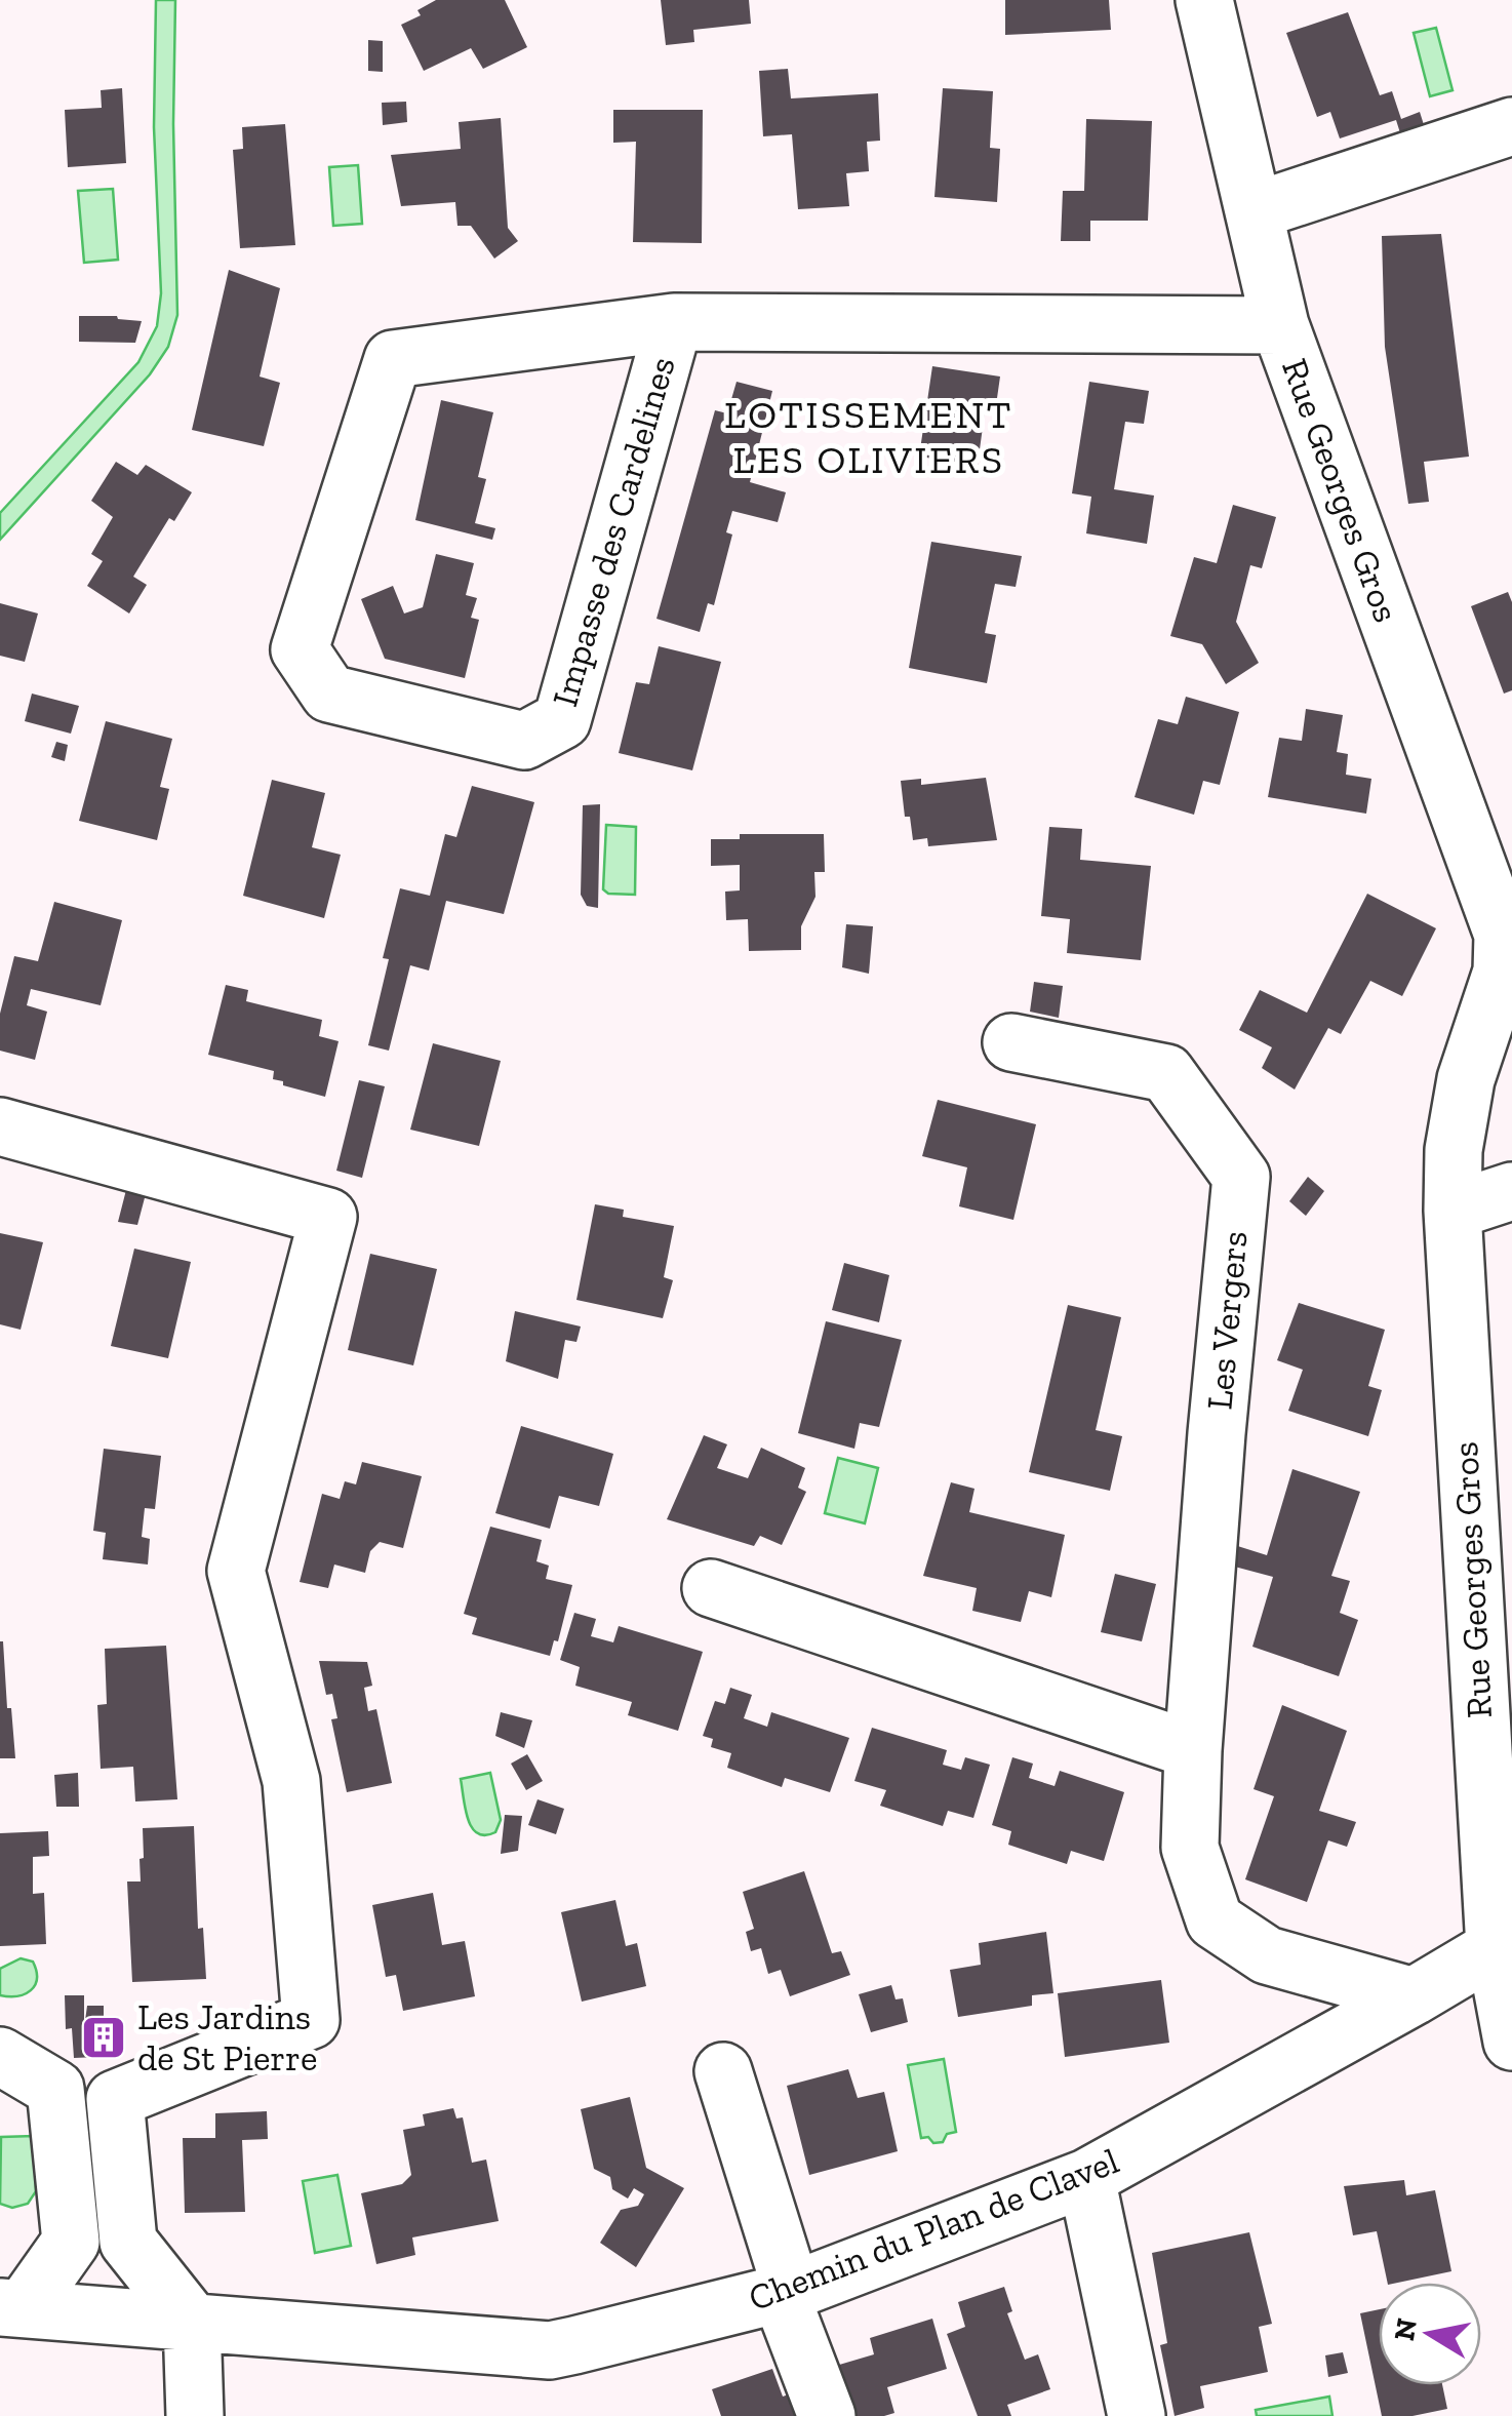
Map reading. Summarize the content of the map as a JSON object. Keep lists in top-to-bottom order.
{
  "streets": {
    "street": [
      "Rue Georges Gros",
      "Impasse des Cardelines",
      "Les Vergers",
      "Chemin du Plan de Clavel"
    ]
  },
  "crossings": [
    ["Rue Georges Gros", "Impasse des Cardelines"],
    ["Rue Georges Gros", "Chemin du Plan de Clavel"],
    ["Les Vergers", "Chemin du Plan de Clavel"]
  ],
  "districts": ["LOTISSEMENT LES OLIVIERS"],
  "places": {
    "building": ["Les Jardins de St Pierre"]
  },
  "north": "left"
}
